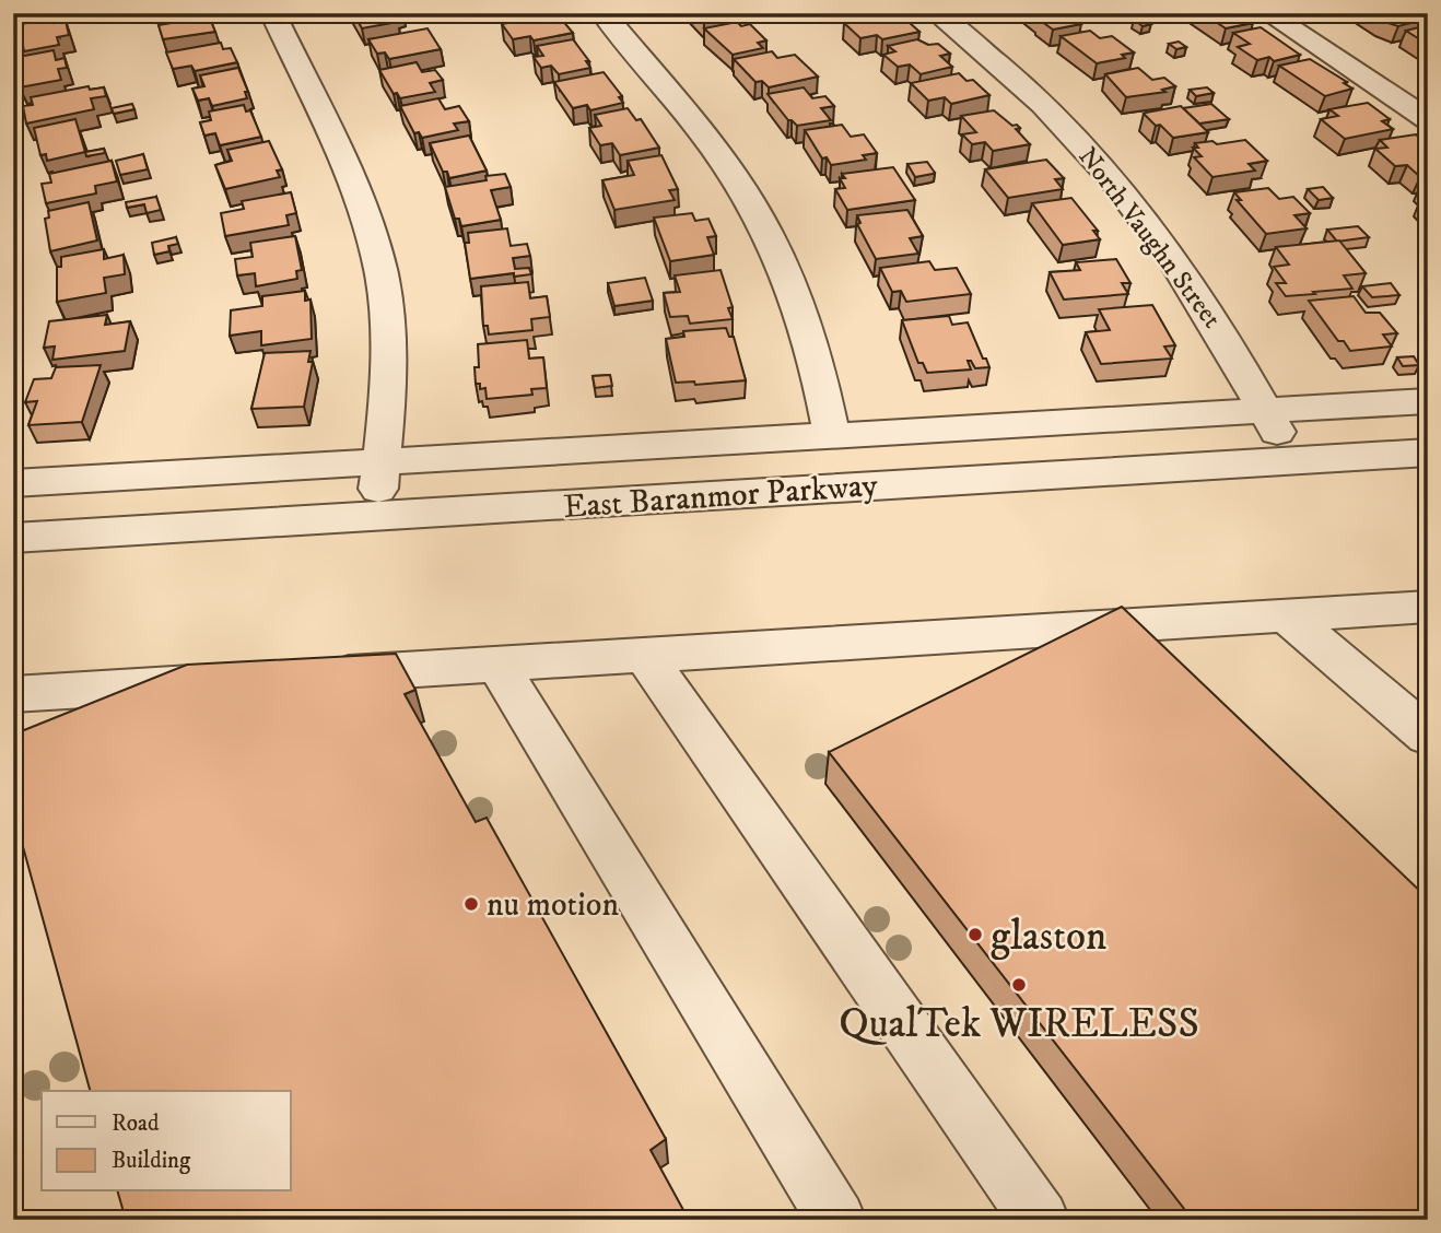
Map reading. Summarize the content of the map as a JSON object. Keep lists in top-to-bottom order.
{
  "streets": {
    "street": ["North Vaughn Street", "East Baranmor Parkway"]
  },
  "crossings": [
    ["North Vaughn Street", "East Baranmor Parkway"]
  ],
  "places": ["nu motion", "glaston", "QualTek WIRELESS"],
  "legend": ["Road", "Building"]
}
